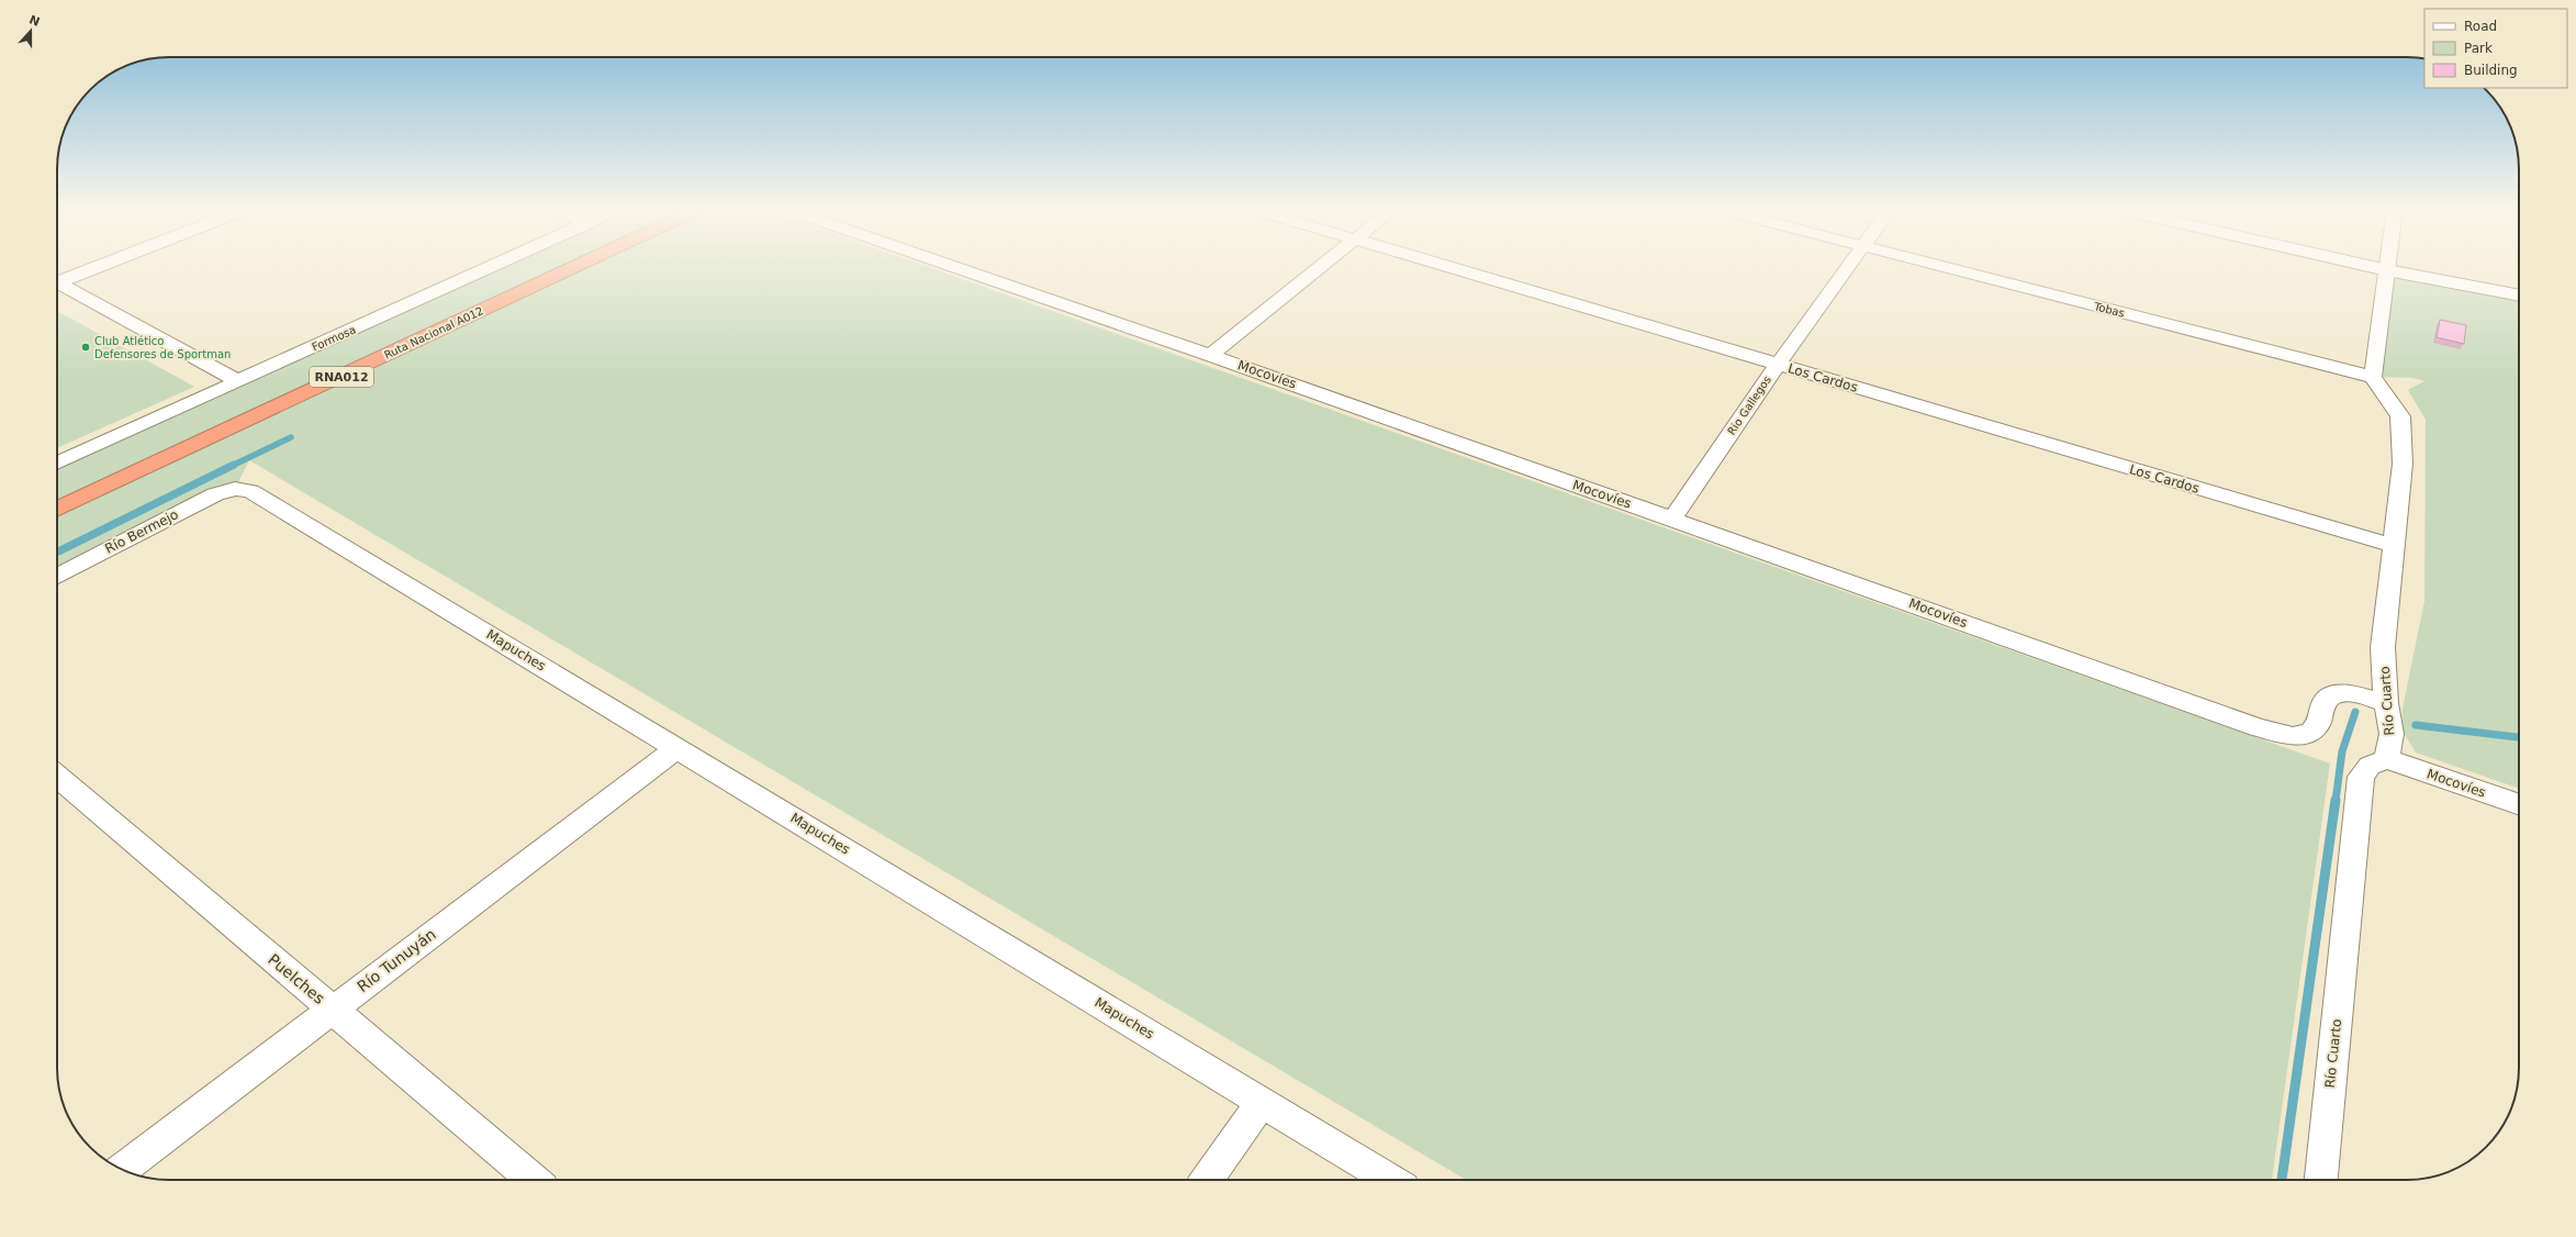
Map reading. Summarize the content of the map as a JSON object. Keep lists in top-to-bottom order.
{
  "streets": {
    "highway": ["Ruta Nacional A012", "RNA012"],
    "street": [
      "Tobas",
      "Formosa",
      "Mocovíes",
      "Los Cardos",
      "Rio Gallegos",
      "Río Bermejo",
      "Mapuches",
      "Río Cuarto",
      "Río Tunuyán",
      "Puelches"
    ]
  },
  "crossings": [
    ["Tobas", "Río Cuarto"],
    ["Mocovíes", "Rio Gallegos"],
    ["Mocovíes", "Río Cuarto"],
    ["Los Cardos", "Rio Gallegos"],
    ["Los Cardos", "Río Cuarto"],
    ["Río Bermejo", "Mapuches"],
    ["Mapuches", "Río Tunuyán"],
    ["Río Tunuyán", "Puelches"]
  ],
  "places": ["Club Atlético Defensores de Sportman"],
  "legend": ["Road", "Park", "Building"],
  "north": "top"
}
